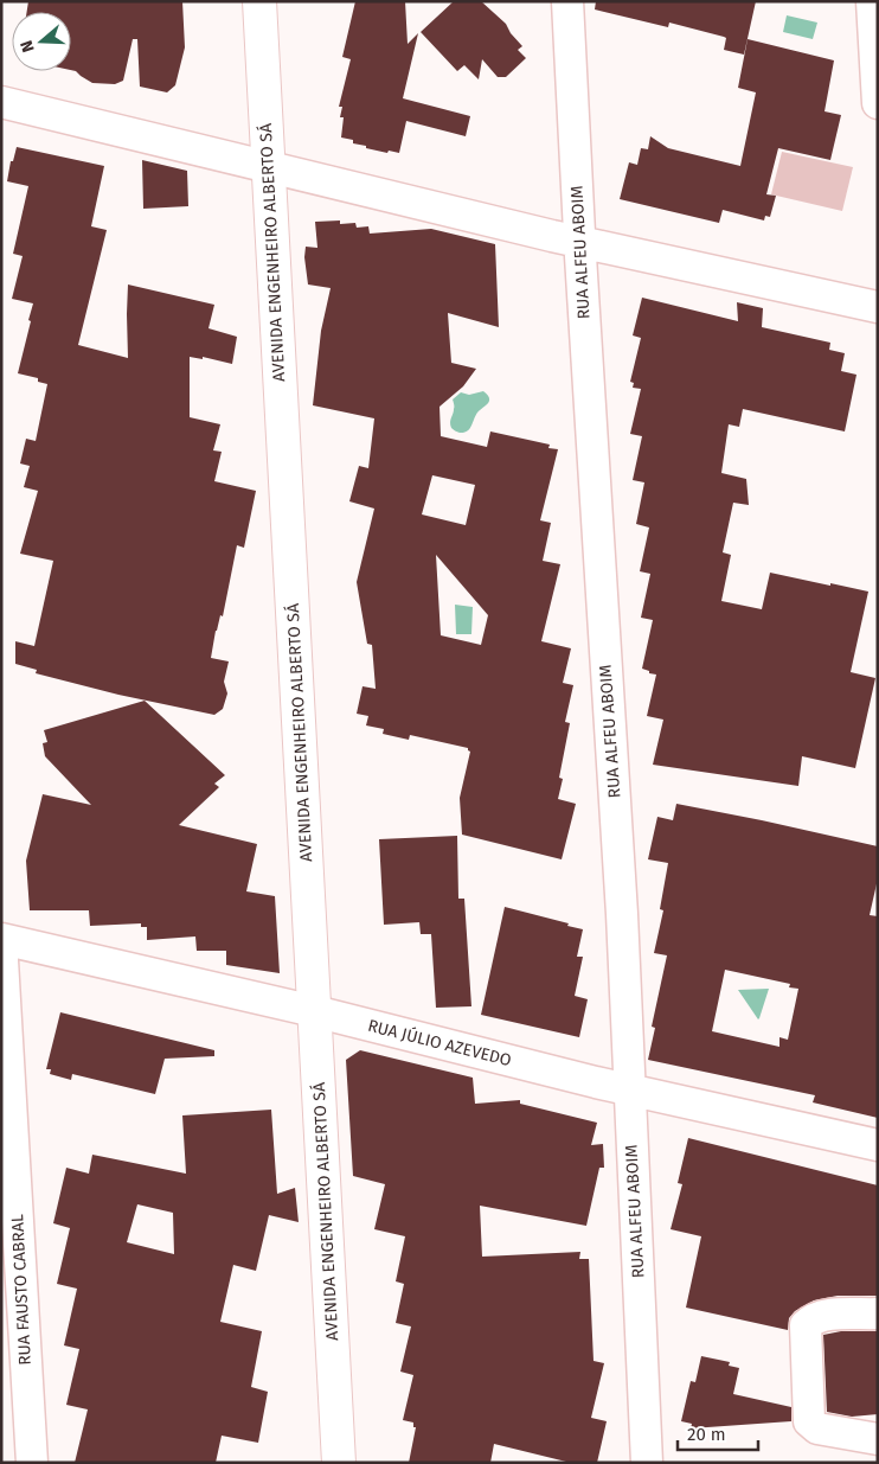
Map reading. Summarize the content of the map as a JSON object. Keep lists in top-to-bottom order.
{
  "streets": {
    "main road": ["AVENIDA ENGENHEIRO ALBERTO SÁ"],
    "street": ["RUA ALFEU ABOIM", "RUA JÚLIO AZEVEDO", "RUA FAUSTO CABRAL"]
  },
  "crossings": [
    ["AVENIDA ENGENHEIRO ALBERTO SÁ", "RUA JÚLIO AZEVEDO"],
    ["RUA ALFEU ABOIM", "RUA JÚLIO AZEVEDO"],
    ["RUA JÚLIO AZEVEDO", "RUA FAUSTO CABRAL"]
  ],
  "scale_bar": "20 m",
  "north": "left"
}
